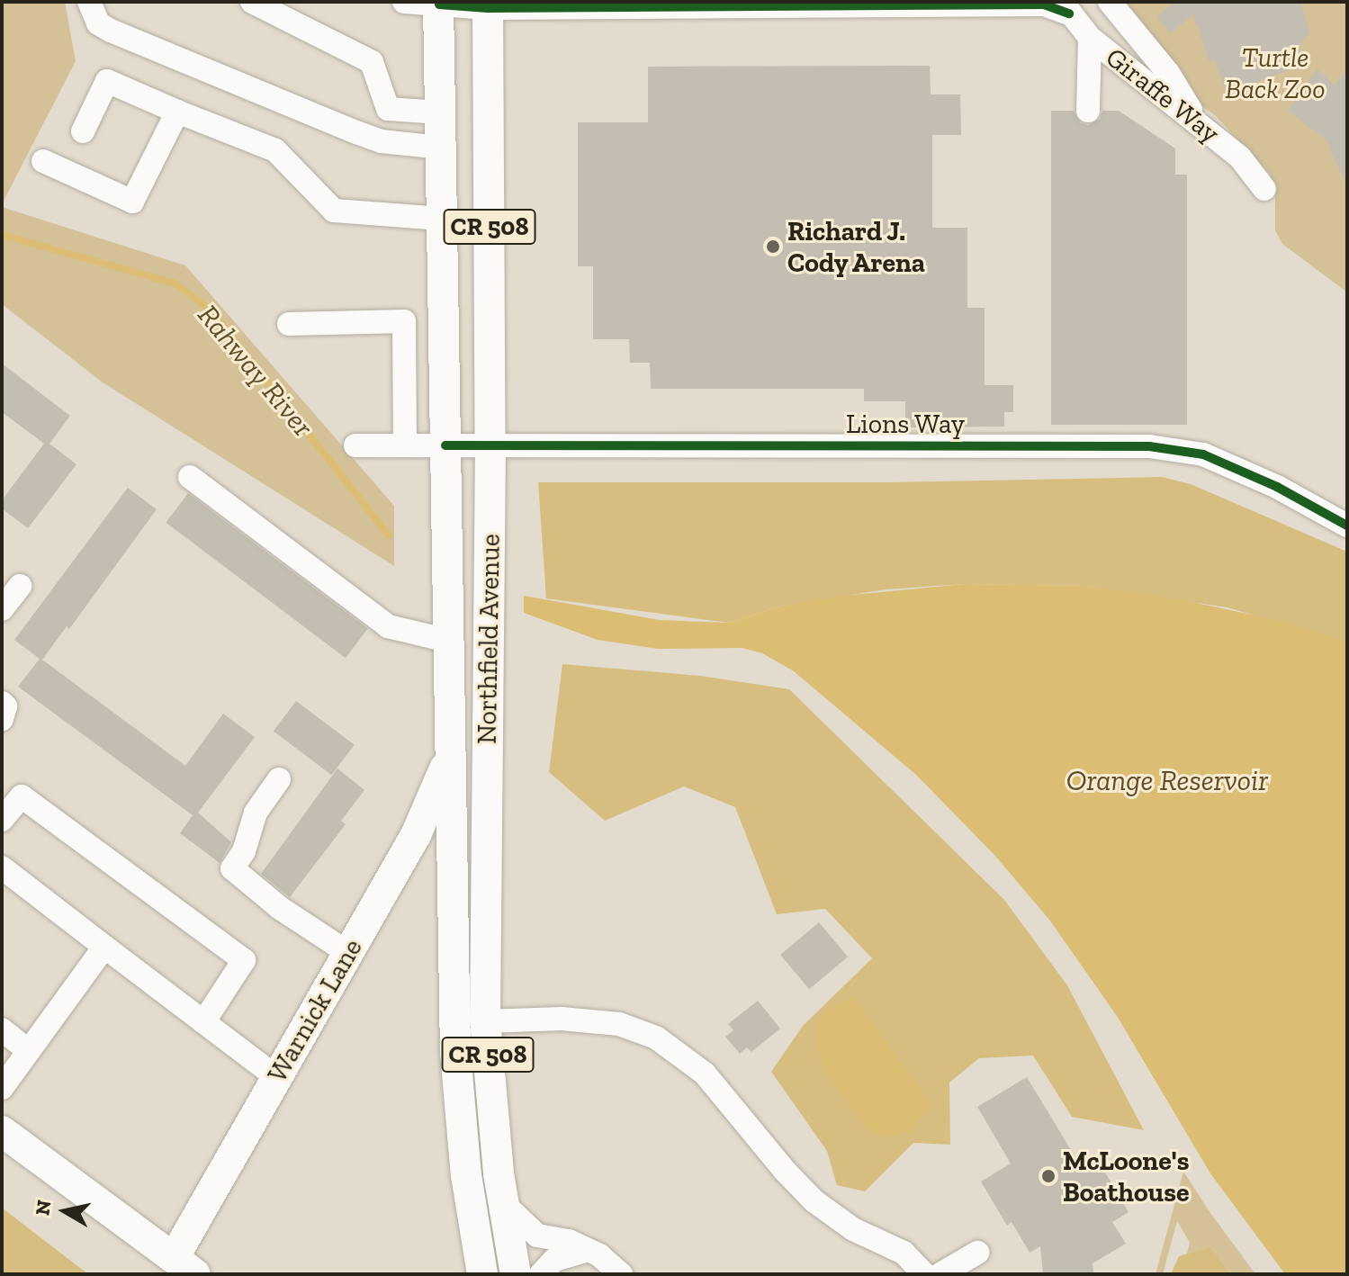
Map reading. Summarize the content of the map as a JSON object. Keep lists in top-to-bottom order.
{
  "streets": {
    "main road": ["CR 508", "Northfield Avenue", "Warnick Lane"],
    "street": ["Giraffe Way", "Lions Way"]
  },
  "crossings": [
    ["Lions Way", "Northfield Avenue"],
    ["Northfield Avenue", "Warnick Lane"]
  ],
  "water": ["Rahway River", "Orange Reservoir"],
  "parks": ["Turtle Back Zoo"],
  "places": ["Richard J. Cody Arena", "McLoone's Boathouse"],
  "north": "left"
}
